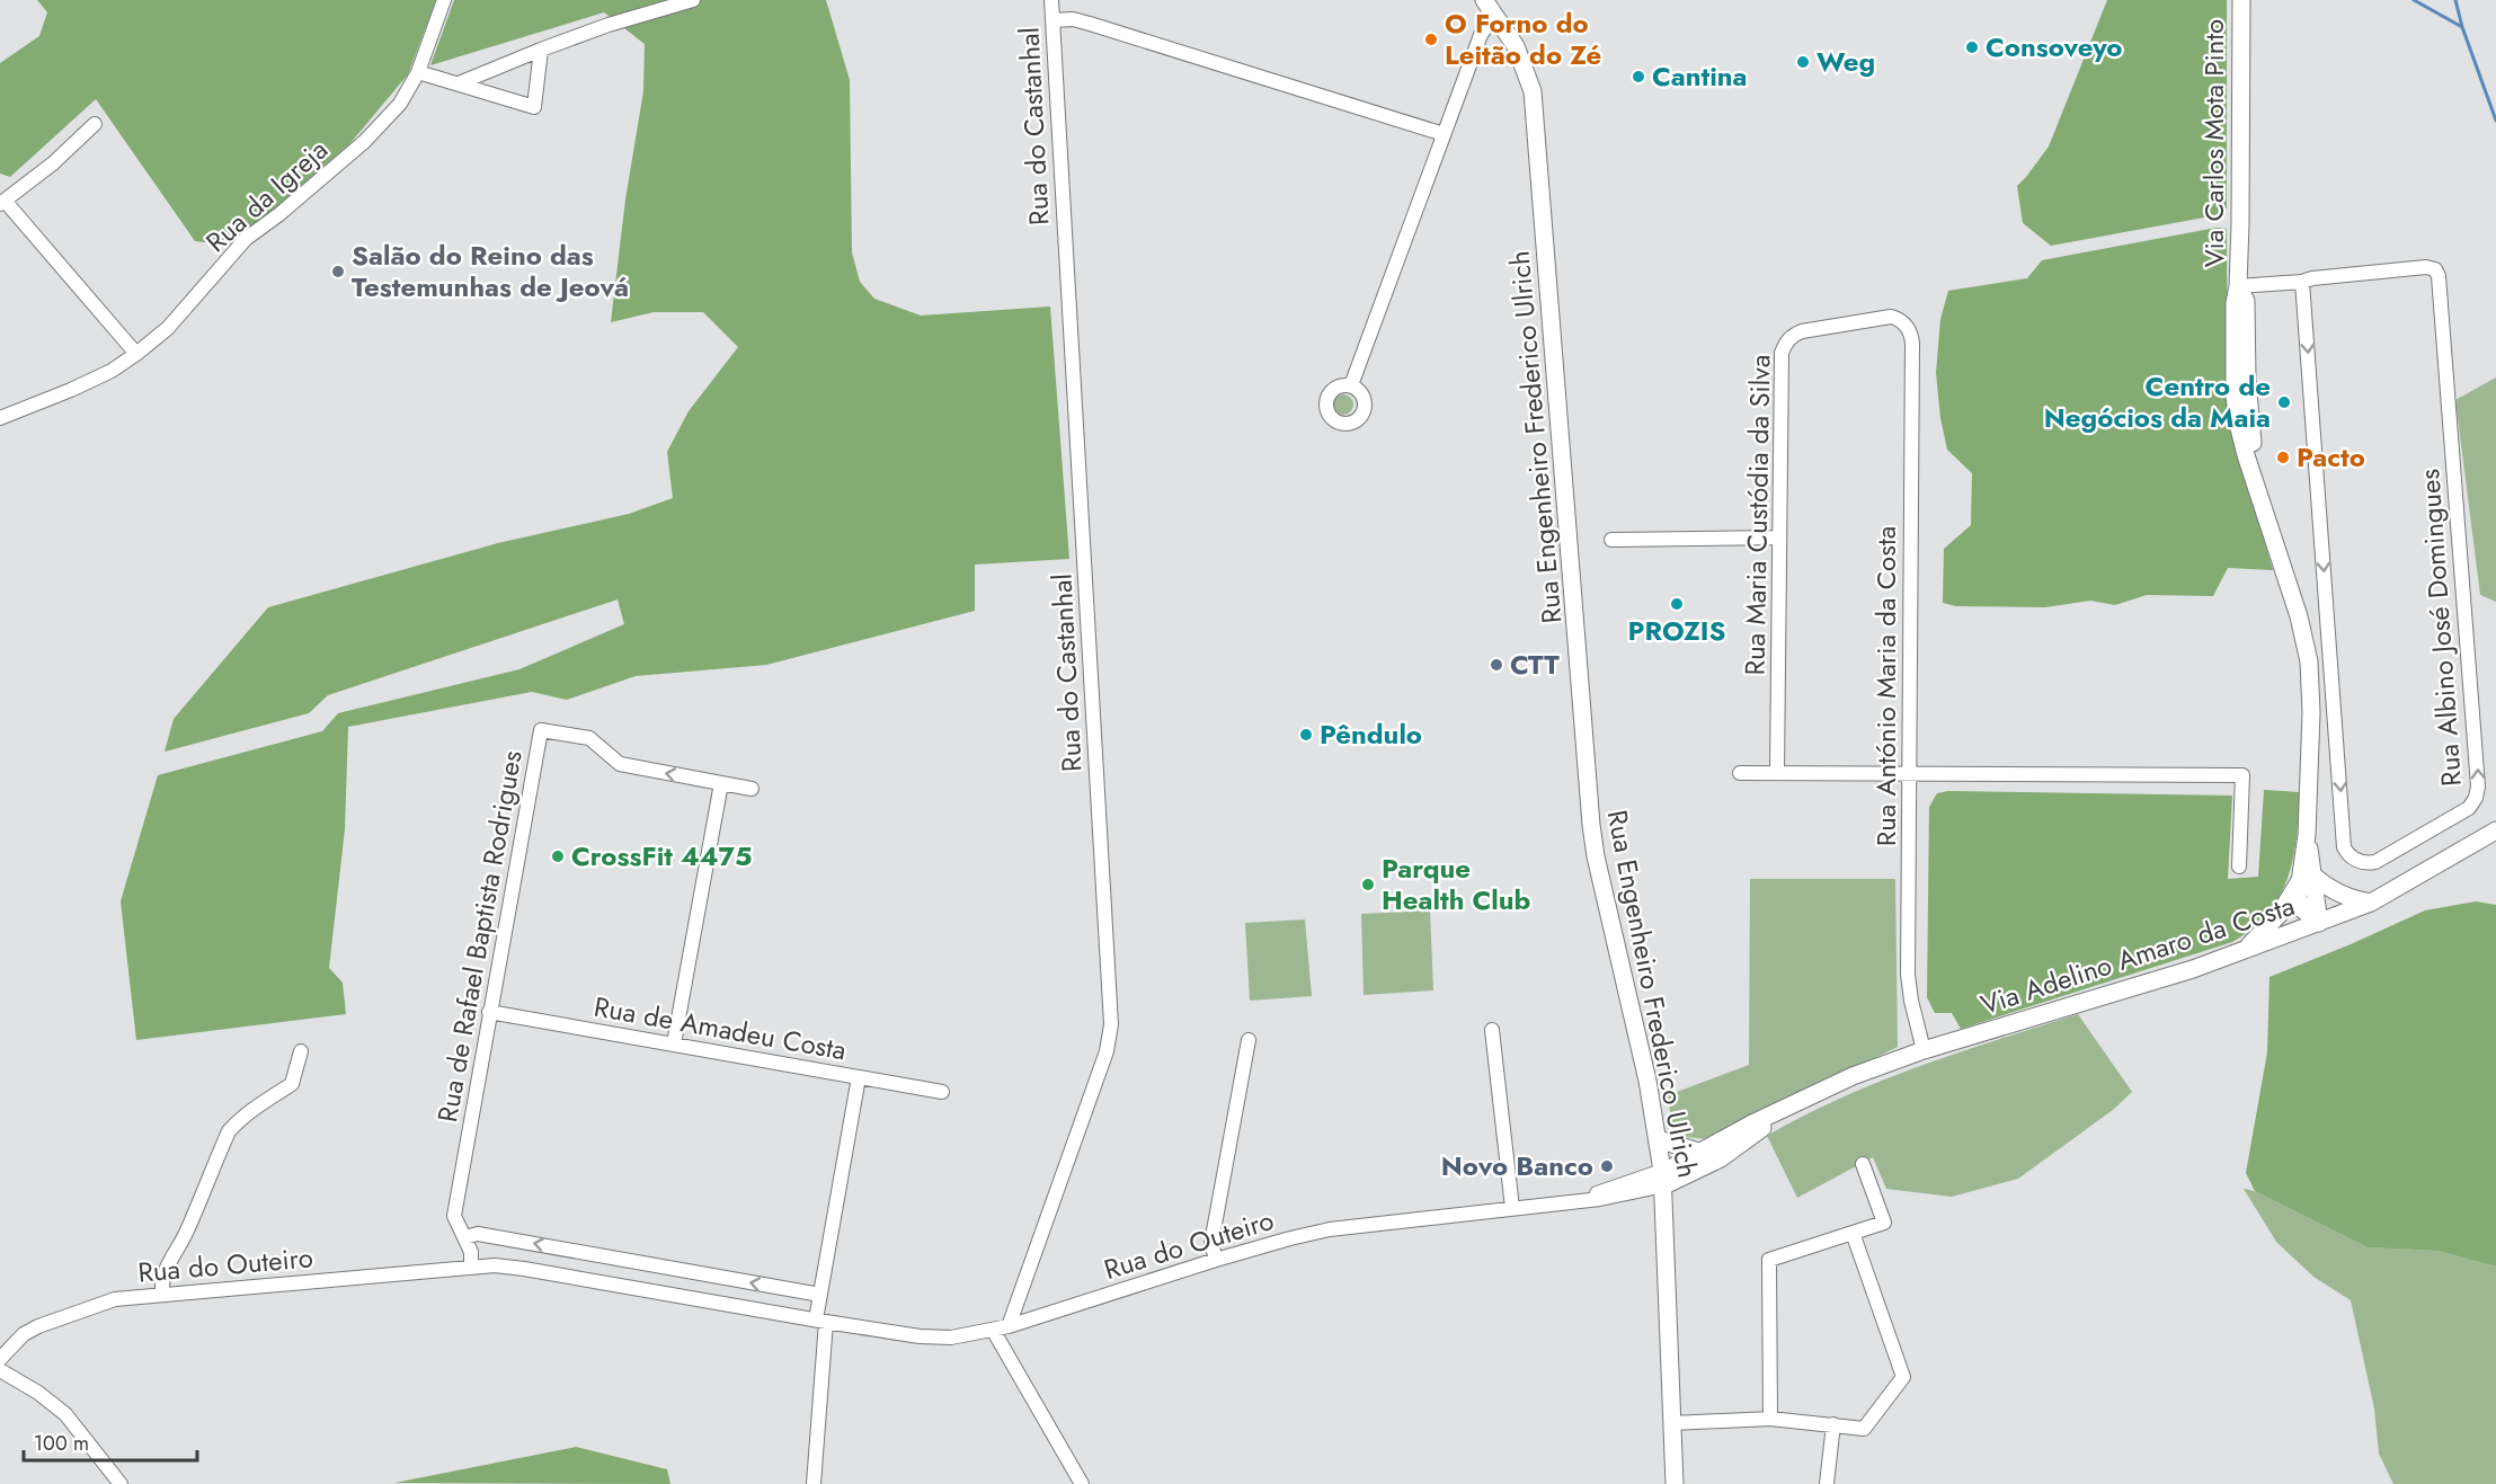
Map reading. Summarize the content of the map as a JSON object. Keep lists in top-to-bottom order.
{
  "streets": {
    "main road": ["Via Carlos Mota Pinto", "Rua Engenheiro Frederico Ulrich", "Via Adelino Amaro da Costa"],
    "street": [
      "Rua do Castanhal",
      "Rua da Igreja",
      "Rua Maria Custódia da Silva",
      "Rua Albino José Domingues",
      "Rua António Maria da Costa",
      "Rua de Rafael Baptista Rodrigues",
      "Rua de Amadeu Costa",
      "Rua do Outeiro"
    ]
  },
  "crossings": [
    ["Rua do Castanhal", "Rua do Outeiro"],
    ["Via Carlos Mota Pinto", "Rua Albino José Domingues"],
    ["Via Carlos Mota Pinto", "Via Adelino Amaro da Costa"],
    ["Rua Engenheiro Frederico Ulrich", "Via Adelino Amaro da Costa"],
    ["Rua Engenheiro Frederico Ulrich", "Rua do Outeiro"],
    ["Rua Maria Custódia da Silva", "Rua António Maria da Costa"],
    ["Rua António Maria da Costa", "Via Adelino Amaro da Costa"],
    ["Rua de Rafael Baptista Rodrigues", "Rua de Amadeu Costa"],
    ["Via Adelino Amaro da Costa", "Rua do Outeiro"]
  ],
  "places": [
    "O Forno do Leitão do Zé",
    "Consoveyo",
    "Weg",
    "Cantina",
    "Salão do Reino das Testemunhas de Jeová",
    "Centro de Negócios da Maia",
    "Pacto",
    "PROZIS",
    "CTT",
    "Pêndulo",
    "CrossFit 4475",
    "Parque Health Club",
    "Novo Banco"
  ],
  "scale_bar": "100 m"
}
